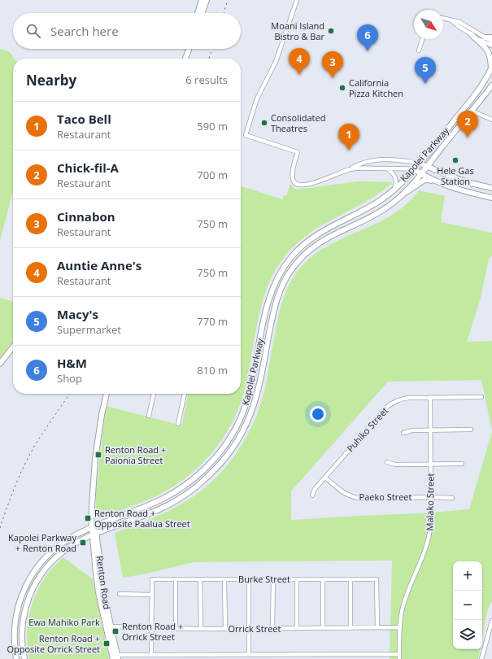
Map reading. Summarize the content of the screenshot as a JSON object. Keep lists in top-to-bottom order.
{
  "streets": {
    "main road": ["Kapolei Parkway", "Renton Road"],
    "street": [
      "Puhiko Street",
      "Paeko Street",
      "Malako Street",
      "Burke Street",
      "Orrick Street"
    ]
  },
  "crossings": [
    ["Kapolei Parkway", "Renton Road"],
    ["Puhiko Street", "Paeko Street"],
    ["Puhiko Street", "Malako Street"],
    ["Paeko Street", "Malako Street"],
    ["Malako Street", "Orrick Street"],
    ["Burke Street", "Orrick Street"],
    ["Renton Road", "Orrick Street"]
  ],
  "parks": ["Ewa Mahiko Park"],
  "places": {
    "other": [
      "Moani Island Bistro & Bar",
      "California Pizza Kitchen",
      "Consolidated Theatres",
      "Hele Gas Station"
    ],
    "transit": [
      "Renton Road + Paionia Street",
      "Renton Road + Opposite Paalua Street",
      "Kapolei Parkway + Renton Road",
      "Renton Road + Orrick Street",
      "Renton Road + Opposite Orrick Street"
    ]
  },
  "north": "bottom right",
  "page": {
    "search": "Search here",
    "pins": [
      "6",
      "4",
      "3",
      "5",
      "2",
      "1"
    ],
    "heading": ["Nearby", "6 results"],
    "list": [
      {
        "mark": "1",
        "name": "Taco Bell",
        "note": "Restaurant",
        "value": "590 m"
      },
      {
        "mark": "2",
        "name": "Chick-fil-A",
        "note": "Restaurant",
        "value": "700 m"
      },
      {
        "mark": "3",
        "name": "Cinnabon",
        "note": "Restaurant",
        "value": "750 m"
      },
      {
        "mark": "4",
        "name": "Auntie Anne's",
        "note": "Restaurant",
        "value": "750 m"
      },
      {
        "mark": "5",
        "name": "Macy's",
        "note": "Supermarket",
        "value": "770 m"
      },
      {
        "mark": "6",
        "name": "H&M",
        "note": "Shop",
        "value": "810 m"
      }
    ],
    "map_buttons": ["+", "−"]
  }
}
